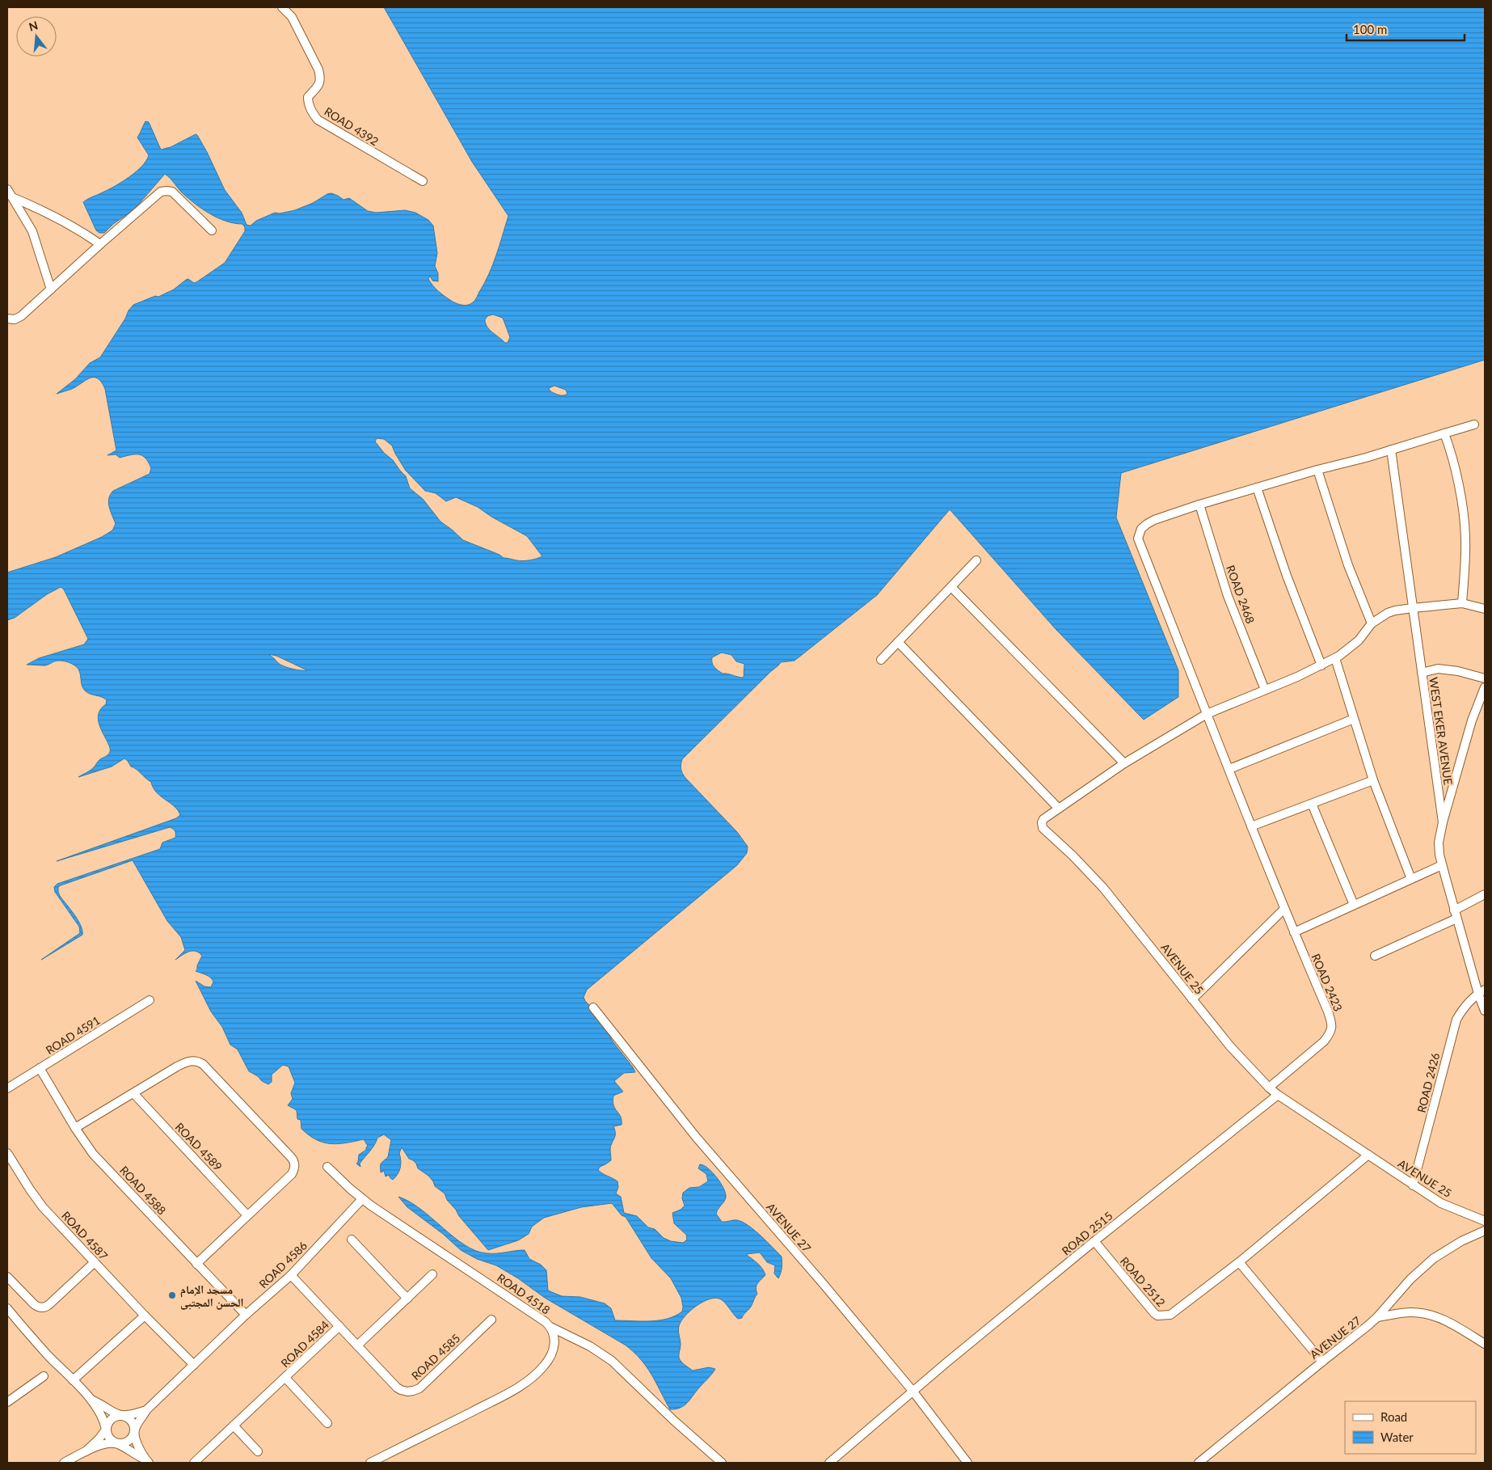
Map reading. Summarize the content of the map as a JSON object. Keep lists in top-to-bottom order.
{
  "streets": {
    "street": [
      "ROAD 4392",
      "ROAD 2468",
      "WEST EKER AVENUE",
      "AVENUE 25",
      "ROAD 2423",
      "ROAD 4591",
      "ROAD 2426",
      "ROAD 4589",
      "ROAD 4588",
      "AVENUE 27",
      "ROAD 2515",
      "ROAD 4587",
      "ROAD 4586",
      "ROAD 2512",
      "ROAD 4518",
      "ROAD 4584",
      "ROAD 4585"
    ]
  },
  "crossings": [
    ["ROAD 2468", "AVENUE 25"],
    ["ROAD 2468", "ROAD 2423"],
    ["WEST EKER AVENUE", "AVENUE 25"],
    ["WEST EKER AVENUE", "ROAD 2426"],
    ["AVENUE 25", "ROAD 2423"],
    ["AVENUE 25", "ROAD 2426"],
    ["AVENUE 25", "ROAD 2515"],
    ["AVENUE 25", "ROAD 2512"],
    ["ROAD 4591", "ROAD 4588"],
    ["ROAD 4588", "ROAD 4586"],
    ["AVENUE 27", "ROAD 2515"],
    ["ROAD 2515", "ROAD 2512"],
    ["ROAD 4587", "ROAD 4586"],
    ["ROAD 4586", "ROAD 4518"],
    ["ROAD 4586", "ROAD 4585"],
    ["ROAD 4584", "ROAD 4585"]
  ],
  "places": ["مسجد الإمام الحسن المجتبى"],
  "legend": ["Road", "Water"],
  "scale_bar": "100 m",
  "north": "top"
}
